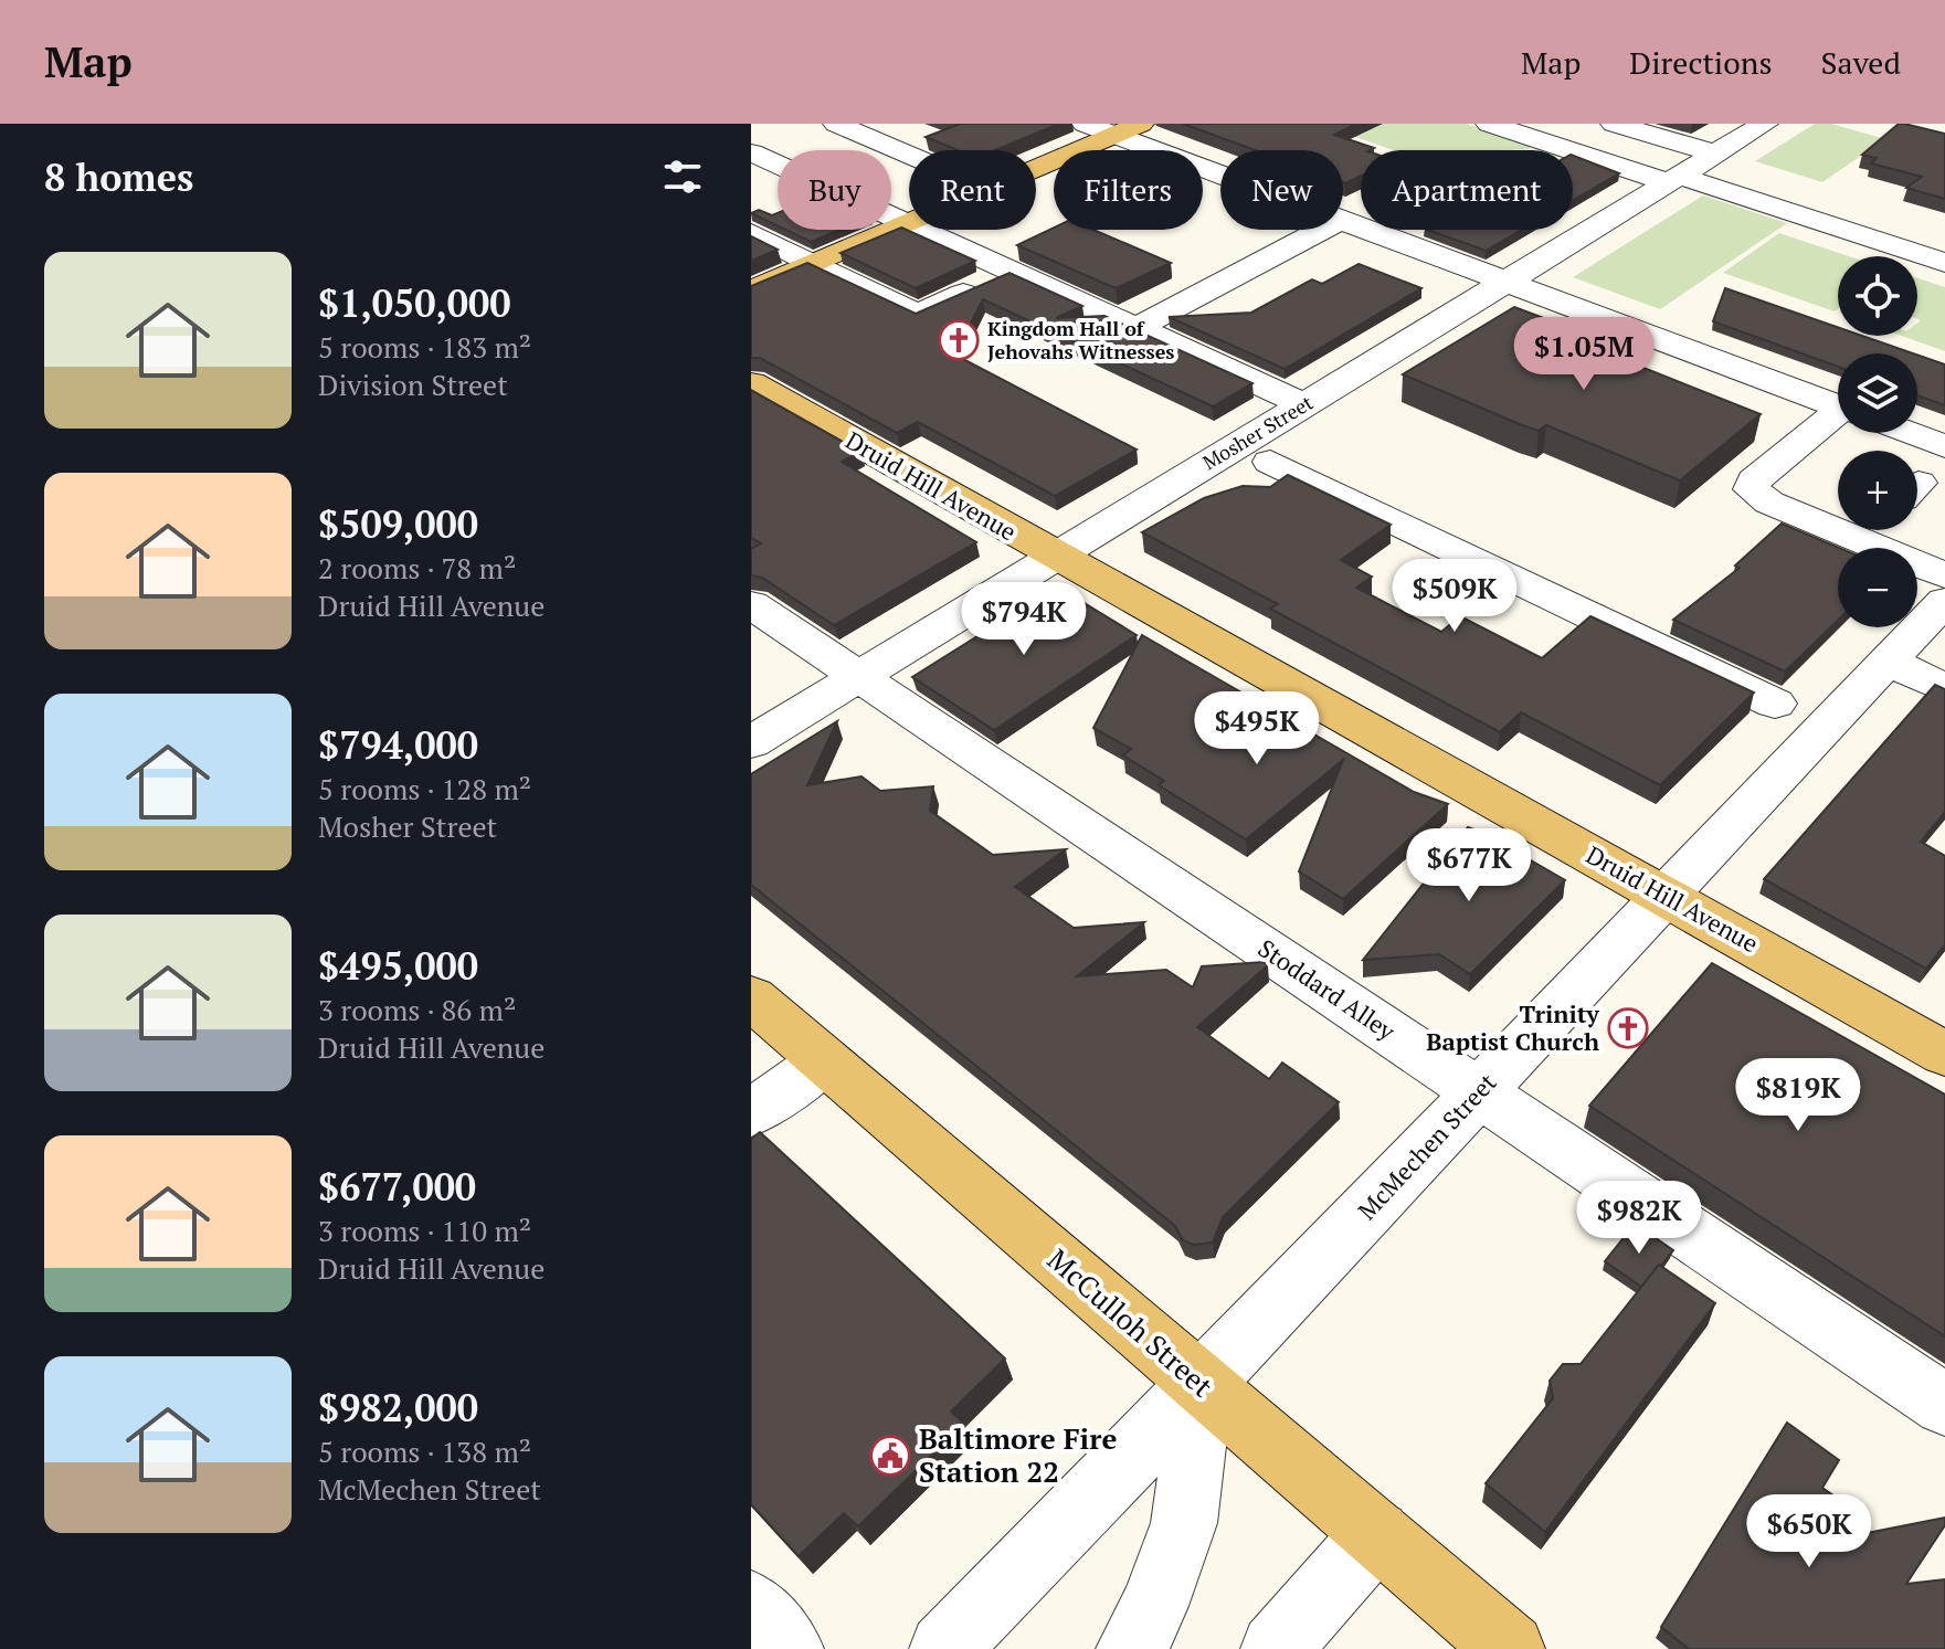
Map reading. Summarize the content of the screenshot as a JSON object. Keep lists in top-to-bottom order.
{
  "streets": {
    "main road": ["Druid Hill Avenue", "McCulloh Street"],
    "street": ["Mosher Street", "Stoddard Alley", "McMechen Street"]
  },
  "crossings": [
    ["Mosher Street", "Druid Hill Avenue"],
    ["Mosher Street", "Stoddard Alley"],
    ["Druid Hill Avenue", "McMechen Street"],
    ["Stoddard Alley", "McMechen Street"],
    ["McMechen Street", "McCulloh Street"]
  ],
  "places": {
    "church": ["Kingdom Hall of Jehovahs Witnesses", "Trinity Baptist Church"],
    "public building": ["Baltimore Fire Station 22"]
  },
  "page": {
    "header": "Map",
    "nav": ["Map", "Directions", "Saved"],
    "heading": "8 homes",
    "chip": [
      "Buy",
      "Rent",
      "Filters",
      "New",
      "Apartment"
    ],
    "list": [
      {
        "name": "$1,050,000",
        "note": "5 rooms · 183 m² · Division Street"
      },
      {
        "name": "$509,000",
        "note": "2 rooms · 78 m² · Druid Hill Avenue"
      },
      {
        "name": "$794,000",
        "note": "5 rooms · 128 m² · Mosher Street"
      },
      {
        "name": "$495,000",
        "note": "3 rooms · 86 m² · Druid Hill Avenue"
      },
      {
        "name": "$677,000",
        "note": "3 rooms · 110 m² · Druid Hill Avenue"
      },
      {
        "name": "$982,000",
        "note": "5 rooms · 138 m² · McMechen Street"
      }
    ],
    "map_buttons": ["+", "−"],
    "price": [
      "$1.05M",
      "$509K",
      "$794K",
      "$495K",
      "$677K",
      "$819K",
      "$982K",
      "$650K"
    ]
  }
}
